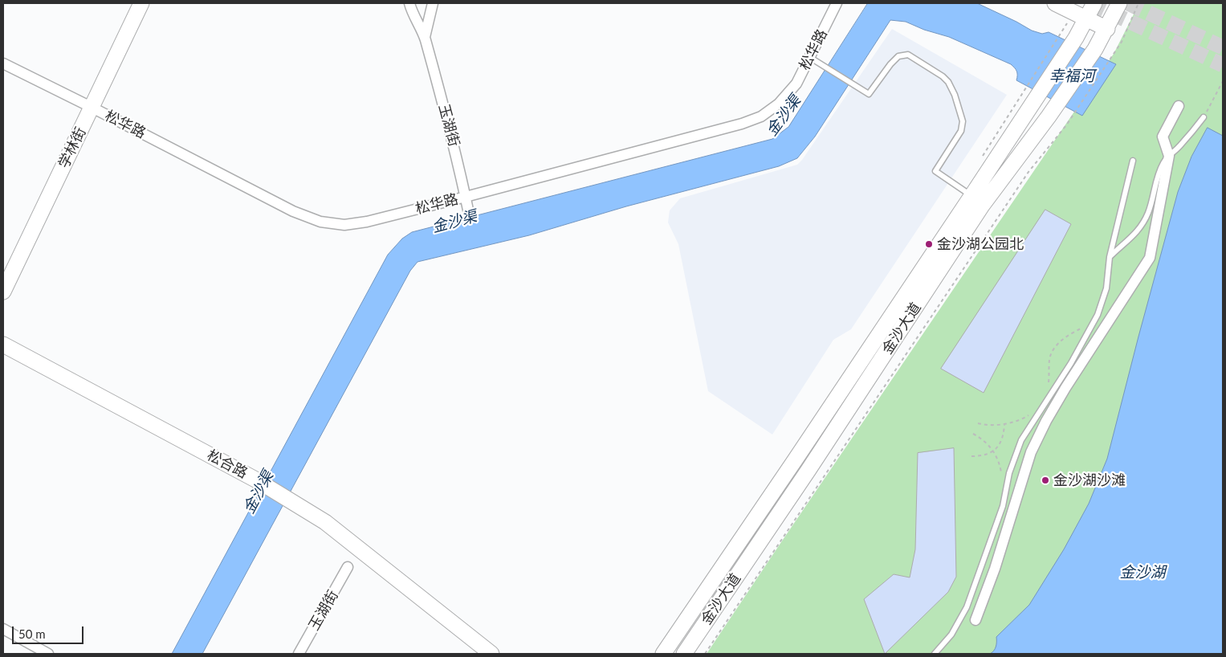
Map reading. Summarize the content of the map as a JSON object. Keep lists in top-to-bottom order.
{
  "streets": {
    "main road": ["学林街", "金沙大道", "松合路"],
    "street": ["松华路", "玉湖街"]
  },
  "crossings": [
    ["松华路", "玉湖街"],
    ["松华路", "学林街"]
  ],
  "water": ["幸福河", "金沙渠", "金沙湖"],
  "places": ["金沙湖公园北", "金沙湖沙滩"],
  "scale_bar": "50 m"
}
